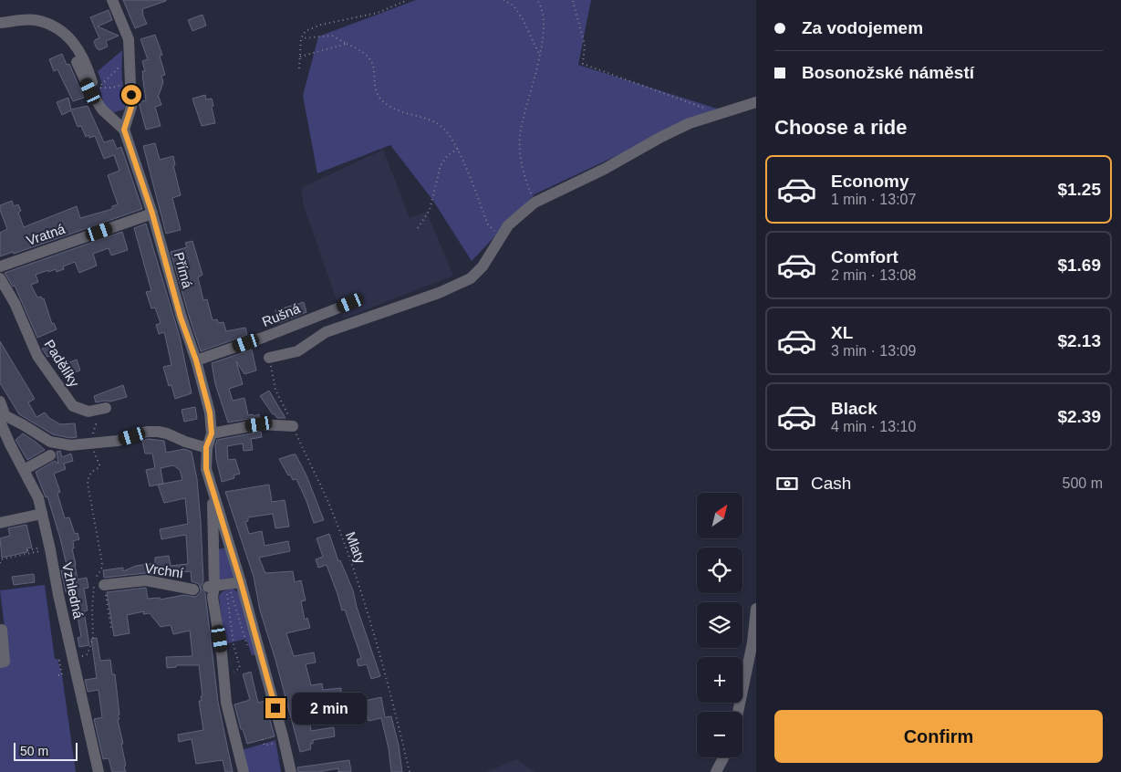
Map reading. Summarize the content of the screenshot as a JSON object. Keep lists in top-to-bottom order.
{
  "streets": {
    "street": [
      "Vratná",
      "Přímá",
      "Rušná",
      "Padělíky",
      "Vrchní",
      "Vzhledná"
    ],
    "path": ["Mlaty"]
  },
  "crossings": [
    ["Vratná", "Přímá"],
    ["Přímá", "Rušná"]
  ],
  "scale_bar": "50 m",
  "north": "top right",
  "page": {
    "banner": ["Za vodojemem", "Bosonožské náměstí"],
    "heading": "Choose a ride",
    "list": [
      {
        "name": "Economy",
        "note": "1 min · 13:07",
        "value": "$1.25"
      },
      {
        "name": "Comfort",
        "note": "2 min · 13:08",
        "value": "$1.69"
      },
      {
        "name": "XL",
        "note": "3 min · 13:09",
        "value": "$2.13"
      },
      {
        "name": "Black",
        "note": "4 min · 13:10",
        "value": "$2.39"
      }
    ],
    "pay": ["Cash", "500 m"],
    "map_buttons": ["+", "−"],
    "bubble": "2 min",
    "buttons": "Confirm",
    "scale": "50 m"
  }
}
